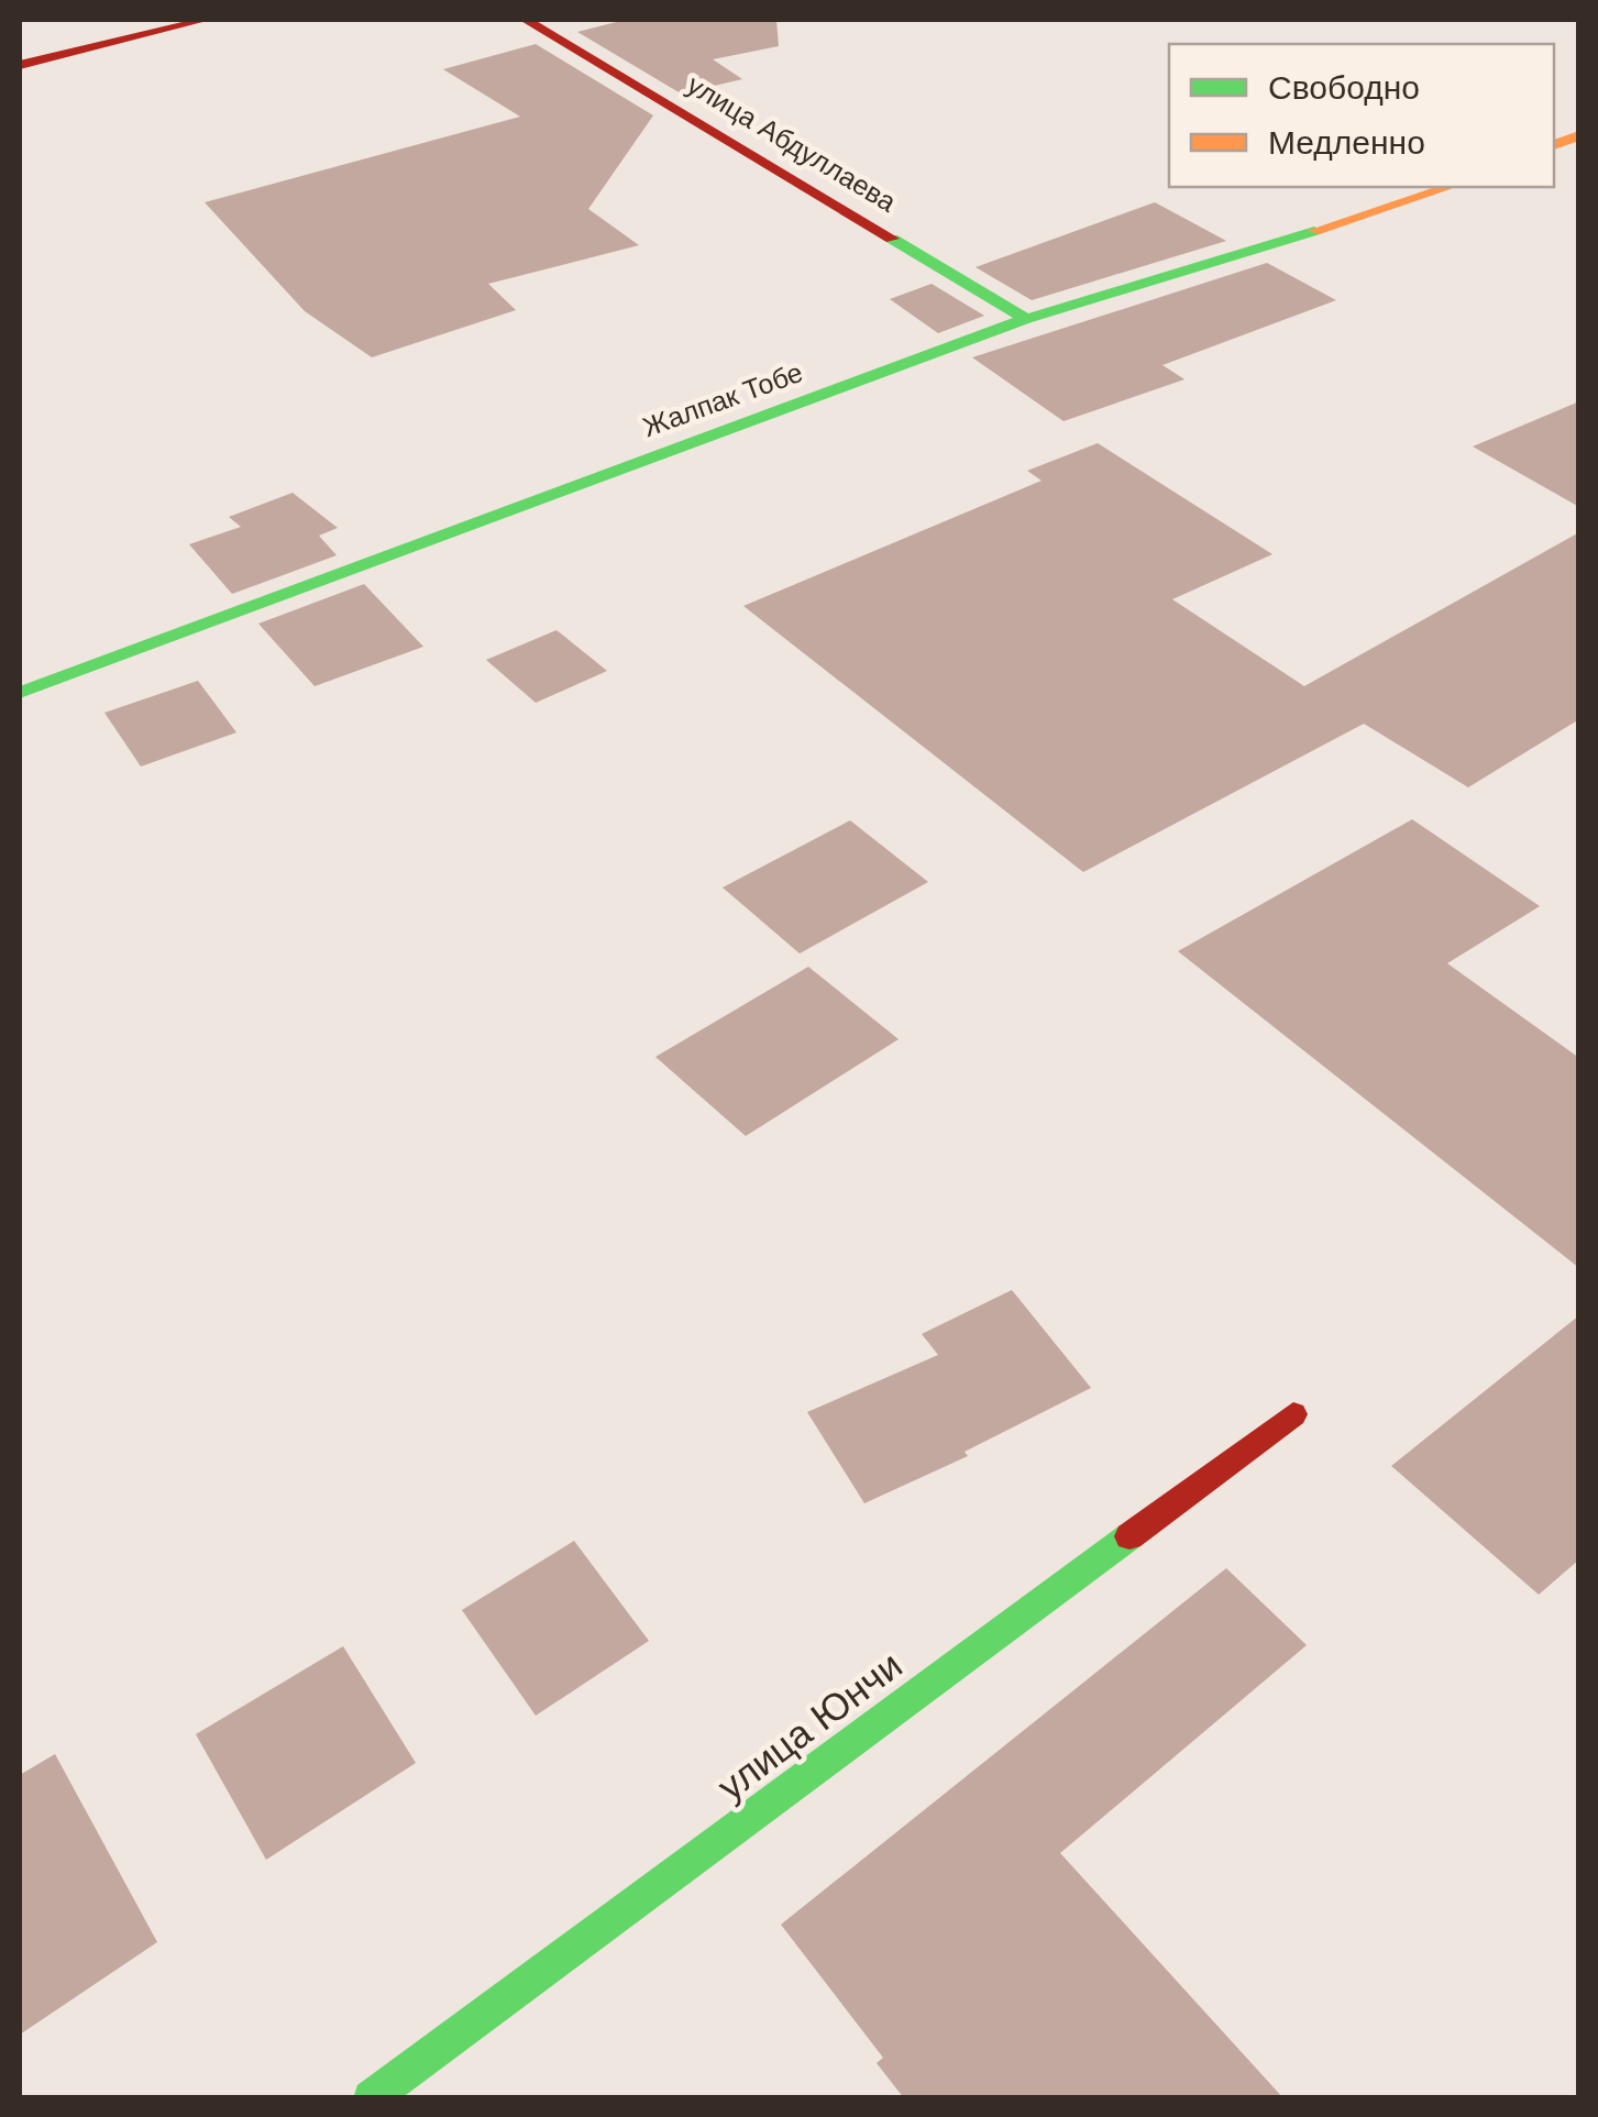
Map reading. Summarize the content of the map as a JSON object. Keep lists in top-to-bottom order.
{
  "streets": {
    "street": ["улица Абдуллаева", "Жалпак Тобе", "улица Юнчи"]
  },
  "crossings": [
    ["улица Абдуллаева", "Жалпак Тобе"]
  ],
  "legend": ["Свободно", "Медленно"]
}
